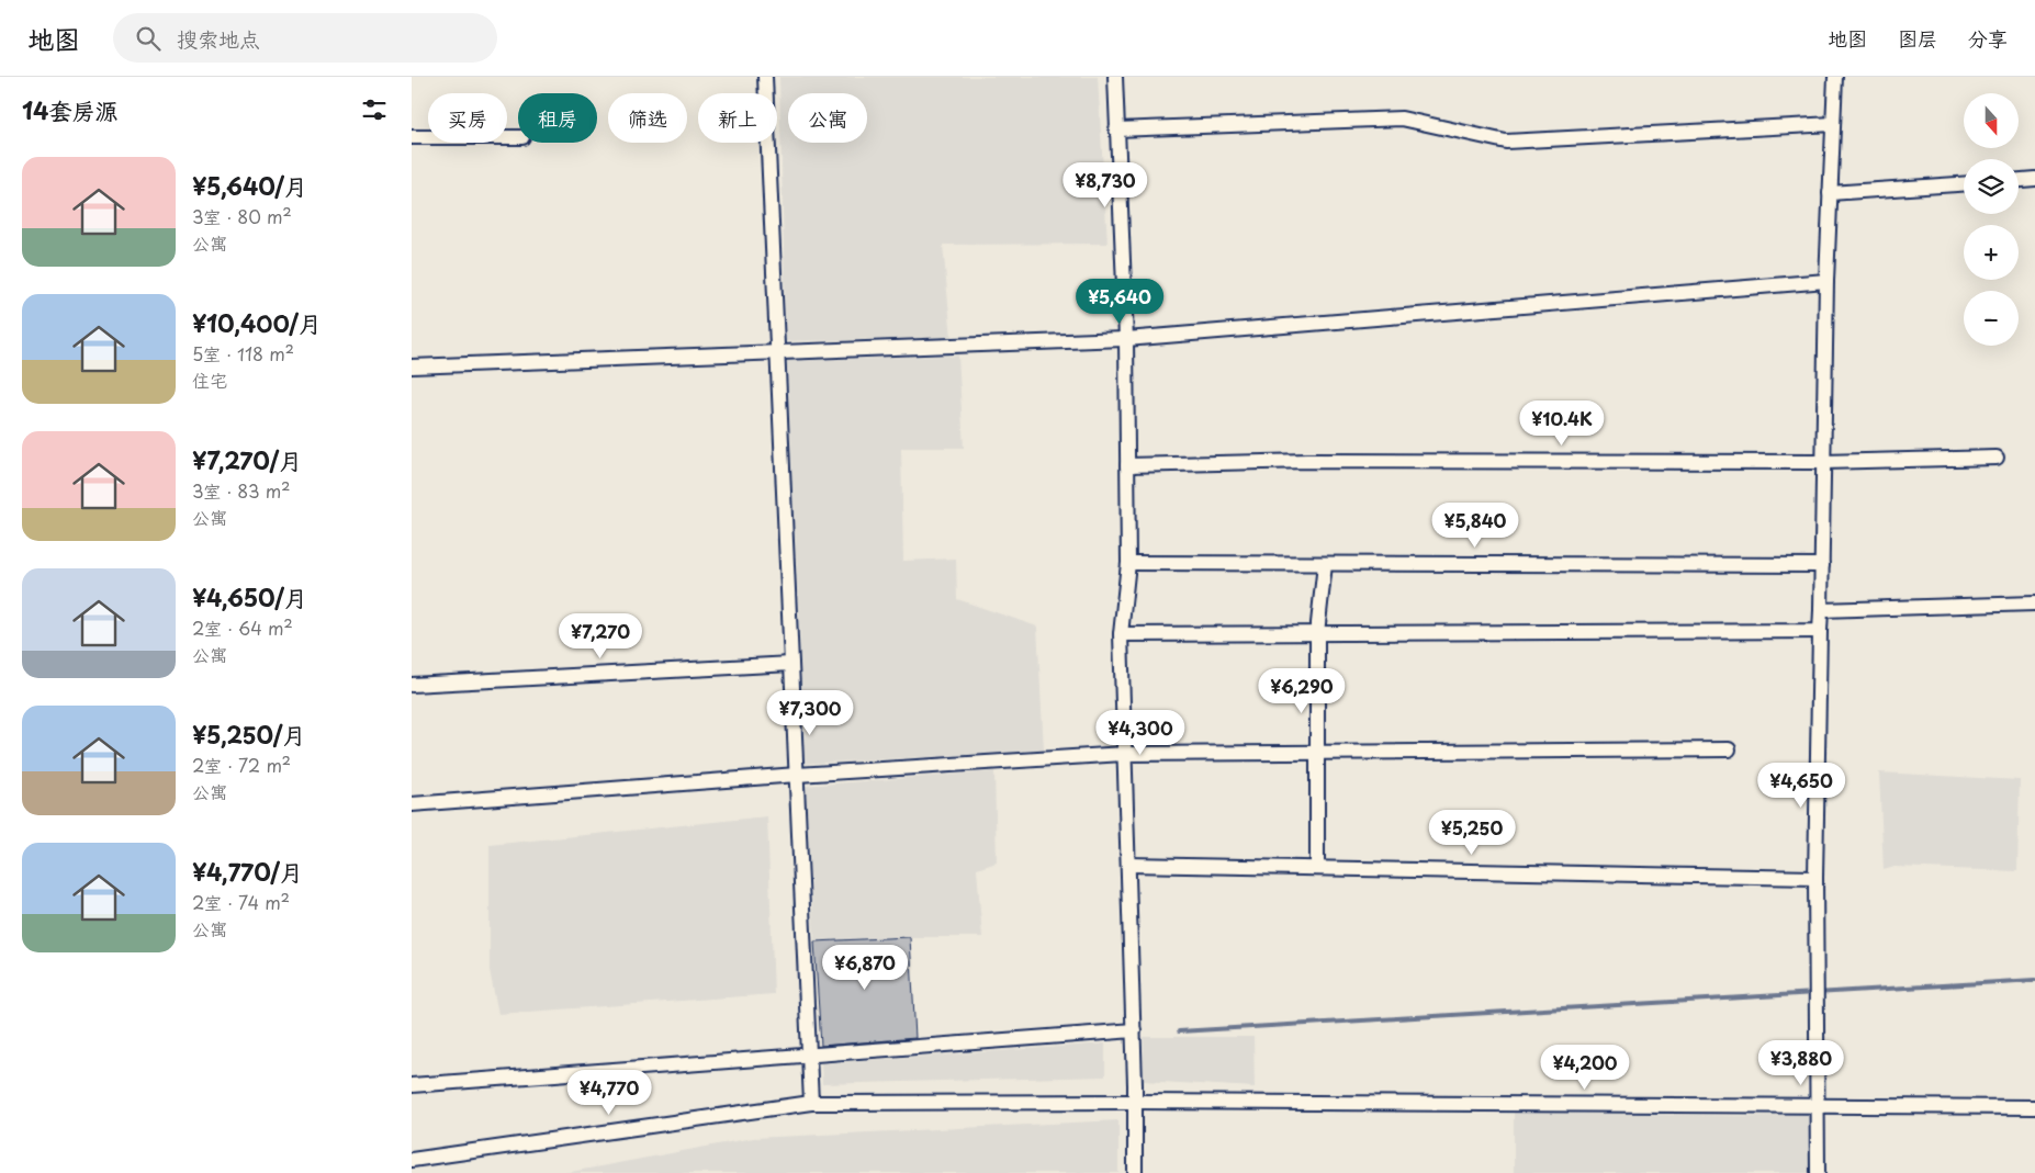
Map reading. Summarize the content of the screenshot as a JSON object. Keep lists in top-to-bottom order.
{
  "north": "bottom",
  "page": {
    "header": "地图",
    "search": "搜索地点",
    "nav": ["地图", "图层", "分享"],
    "heading": "14套房源",
    "map_buttons": ["+", "−"],
    "chip": [
      "买房",
      "租房",
      "筛选",
      "新上",
      "公寓"
    ],
    "list": [
      {
        "name": "¥5,640/月",
        "note": "3室 · 80 m² · 公寓"
      },
      {
        "name": "¥10,400/月",
        "note": "5室 · 118 m² · 住宅"
      },
      {
        "name": "¥7,270/月",
        "note": "3室 · 83 m² · 公寓"
      },
      {
        "name": "¥4,650/月",
        "note": "2室 · 64 m² · 公寓"
      },
      {
        "name": "¥5,250/月",
        "note": "2室 · 72 m² · 公寓"
      },
      {
        "name": "¥4,770/月",
        "note": "2室 · 74 m² · 公寓"
      }
    ],
    "price": [
      "¥8,730",
      "¥5,640",
      "¥10.4K",
      "¥5,840",
      "¥7,270",
      "¥6,290",
      "¥7,300",
      "¥4,300",
      "¥4,650",
      "¥5,250",
      "¥6,870",
      "¥3,880",
      "¥4,200",
      "¥4,770"
    ]
  }
}
